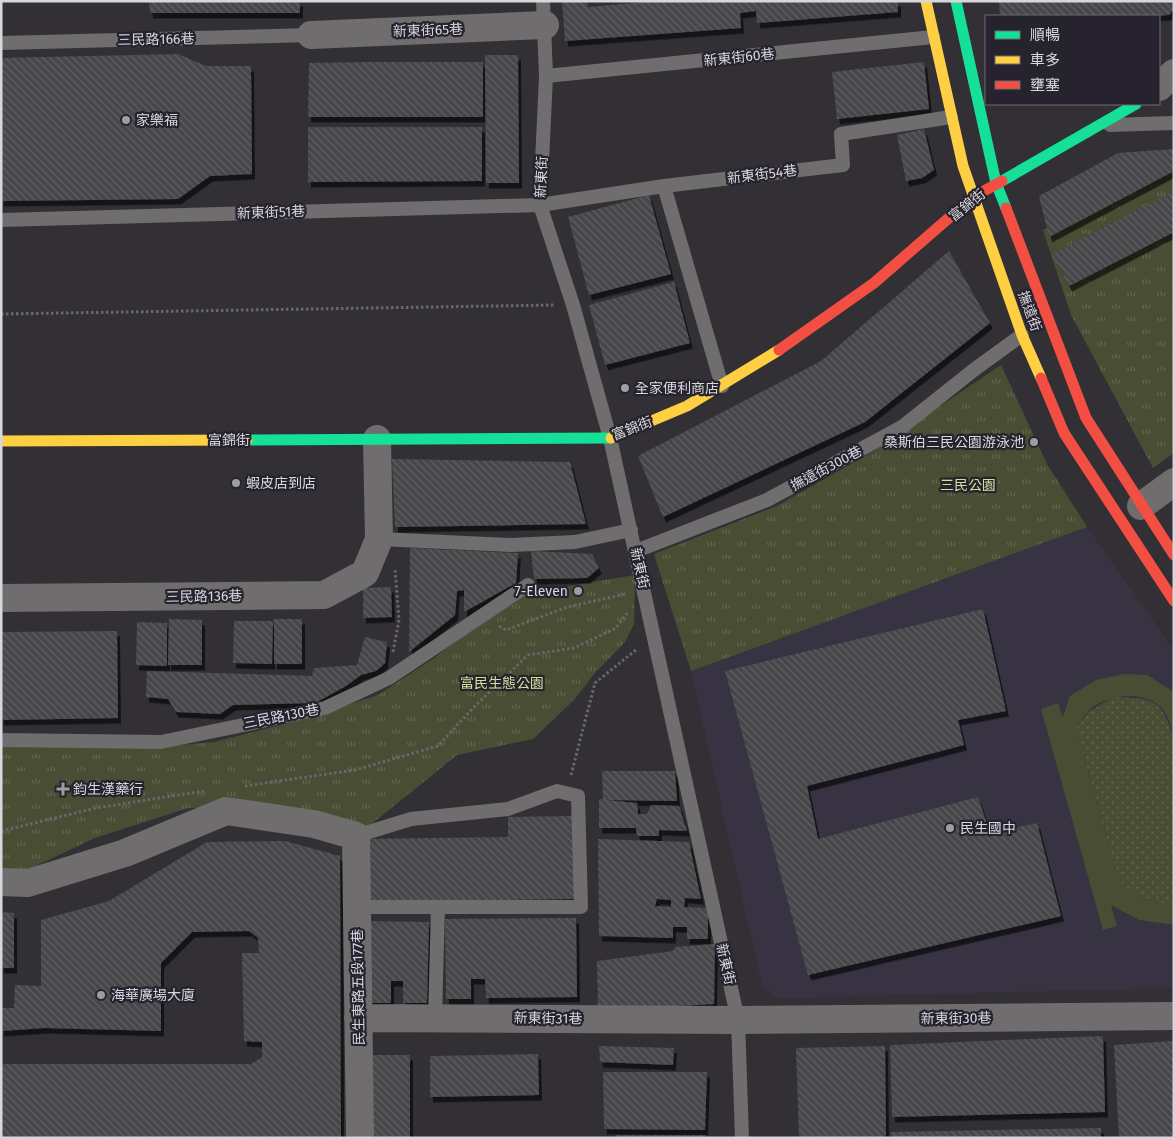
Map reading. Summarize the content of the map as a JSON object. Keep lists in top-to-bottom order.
{
  "streets": {
    "street": [
      "新東街65巷",
      "富錦街",
      "撫遠街",
      "三民路136巷",
      "民生東路五段177巷",
      "新東街31巷",
      "新東街30巷"
    ],
    "lane": [
      "三民路166巷",
      "新東街60巷",
      "新東街54巷",
      "新東街",
      "新東街51巷",
      "撫遠街300巷",
      "三民路130巷"
    ]
  },
  "crossings": [
    ["新東街65巷", "三民路166巷"],
    ["新東街65巷", "新東街"],
    ["新東街60巷", "新東街"],
    ["新東街60巷", "撫遠街"],
    ["新東街54巷", "新東街"],
    ["新東街54巷", "新東街51巷"],
    ["新東街54巷", "撫遠街"],
    ["新東街", "富錦街"],
    ["新東街", "新東街51巷"],
    ["新東街", "撫遠街300巷"],
    ["新東街", "新東街31巷"],
    ["新東街", "新東街30巷"],
    ["富錦街", "撫遠街"],
    ["撫遠街", "撫遠街300巷"],
    ["民生東路五段177巷", "新東街31巷"],
    ["新東街31巷", "新東街30巷"]
  ],
  "parks": ["三民公園", "富民生態公園"],
  "places": {
    "other": [
      "家樂福",
      "全家便利商店",
      "桑斯伯三民公園游泳池",
      "蝦皮店到店",
      "7-Eleven",
      "民生國中",
      "海華廣場大廈"
    ],
    "health": ["鈞生漢藥行"]
  },
  "legend": ["順暢", "車多", "壅塞"]
}
